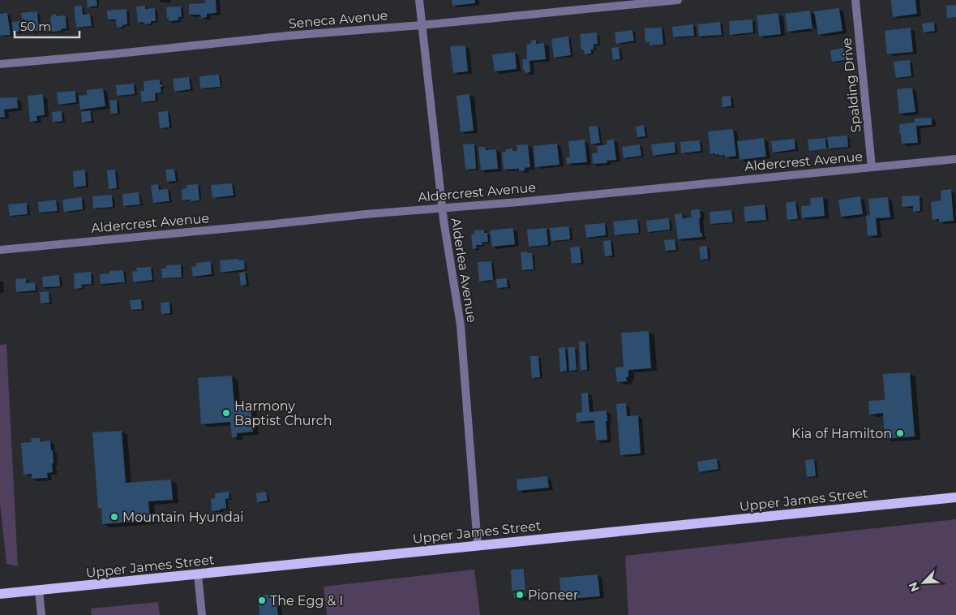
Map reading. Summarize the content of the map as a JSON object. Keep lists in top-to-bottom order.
{
  "streets": {
    "main road": ["Upper James Street"],
    "street": [
      "Seneca Avenue",
      "Spalding Drive",
      "Aldercrest Avenue",
      "Alderlea Avenue"
    ]
  },
  "crossings": [
    ["Seneca Avenue", "Alderlea Avenue"],
    ["Spalding Drive", "Aldercrest Avenue"],
    ["Aldercrest Avenue", "Alderlea Avenue"],
    ["Alderlea Avenue", "Upper James Street"]
  ],
  "places": [
    "Harmony Baptist Church",
    "Kia of Hamilton",
    "Mountain Hyundai",
    "Pioneer",
    "The Egg & I"
  ],
  "scale_bar": "50 m",
  "north": "bottom left"
}
